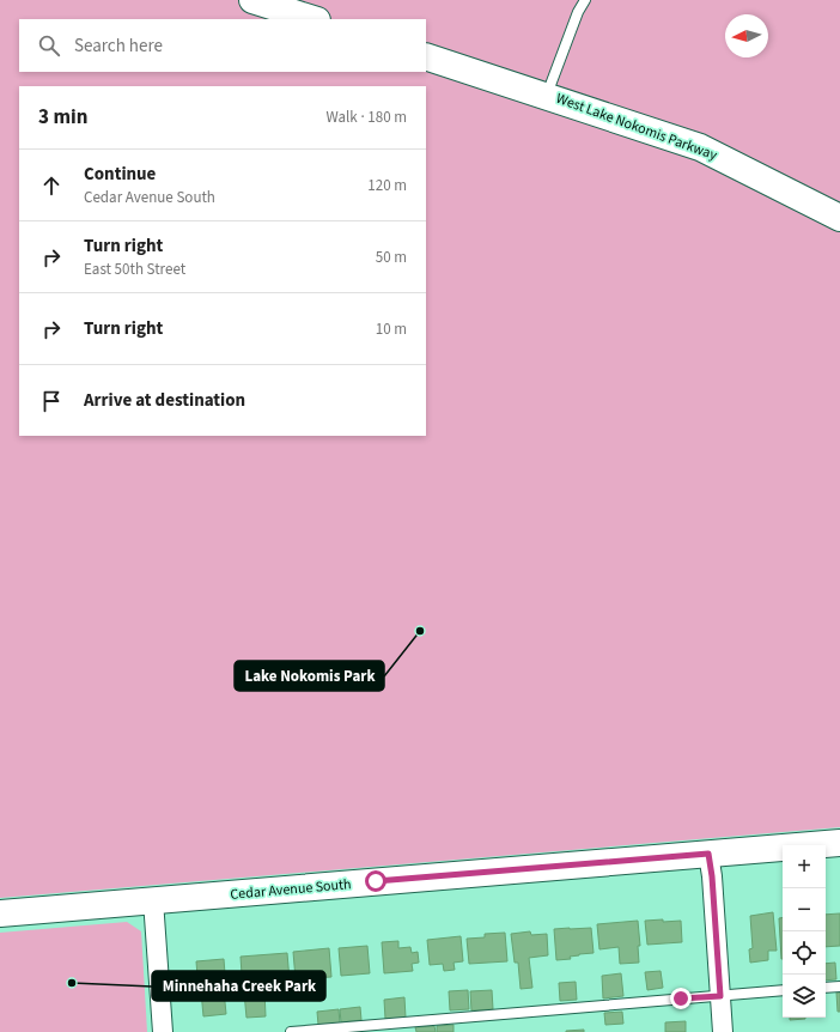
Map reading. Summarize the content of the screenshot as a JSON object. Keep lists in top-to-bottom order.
{
  "streets": {
    "main road": ["West Lake Nokomis Parkway", "Cedar Avenue South"]
  },
  "places": ["Lake Nokomis Park", "Minnehaha Creek Park"],
  "north": "left",
  "page": {
    "search": "Search here",
    "heading": ["3 min", "Walk · 180 m"],
    "list": [
      ["Continue", "Cedar Avenue South", "120 m"],
      ["Turn right", "East 50th Street", "50 m"],
      ["Turn right", "10 m"],
      "Arrive at destination"
    ],
    "map_buttons": ["+", "−"]
  }
}
